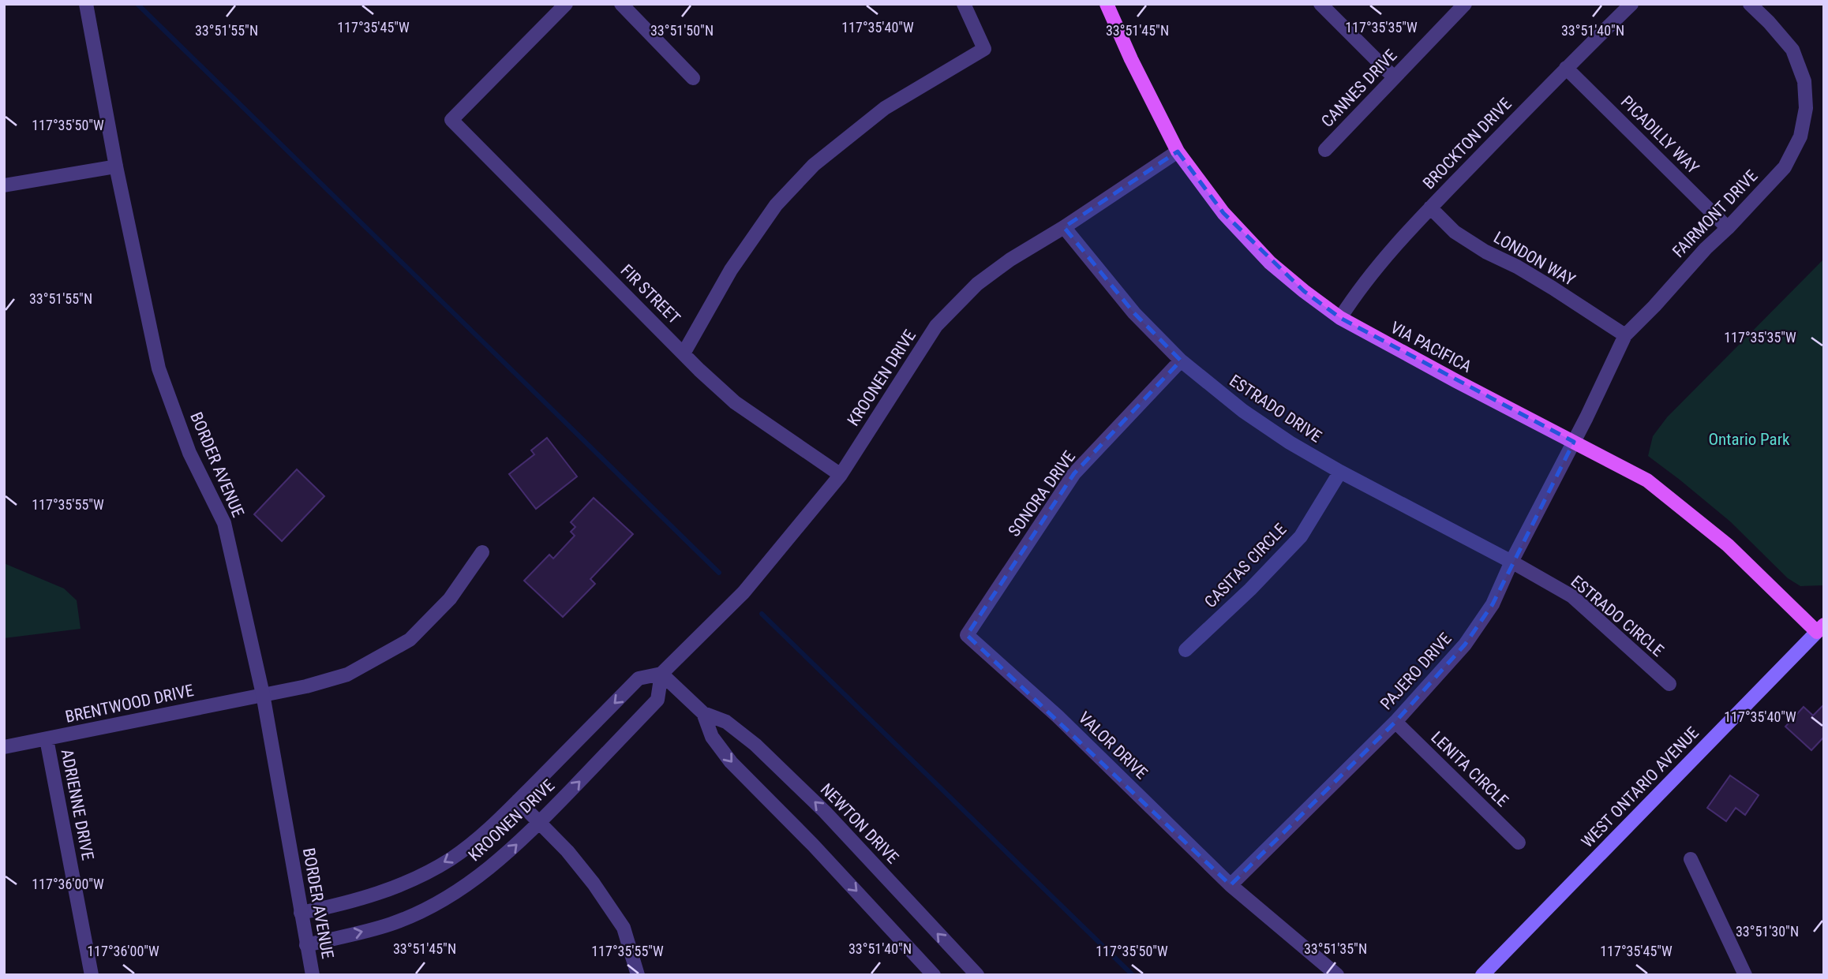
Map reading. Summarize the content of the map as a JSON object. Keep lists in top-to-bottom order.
{
  "streets": {
    "main road": ["VIA PACIFICA", "WEST ONTARIO AVENUE"],
    "street": [
      "CANNES DRIVE",
      "PICADILLY WAY",
      "BROCKTON DRIVE",
      "FAIRMONT DRIVE",
      "LONDON WAY",
      "FIR STREET",
      "KROONEN DRIVE",
      "ESTRADO DRIVE",
      "BORDER AVENUE",
      "SONORA DRIVE",
      "CASITAS CIRCLE",
      "ESTRADO CIRCLE",
      "PAJERO DRIVE",
      "BRENTWOOD DRIVE",
      "VALOR DRIVE",
      "LENITA CIRCLE",
      "ADRIENNE DRIVE",
      "NEWTON DRIVE"
    ]
  },
  "crossings": [
    ["PICADILLY WAY", "BROCKTON DRIVE"],
    ["PICADILLY WAY", "FAIRMONT DRIVE"],
    ["BROCKTON DRIVE", "LONDON WAY"],
    ["BROCKTON DRIVE", "VIA PACIFICA"],
    ["FAIRMONT DRIVE", "LONDON WAY"],
    ["FAIRMONT DRIVE", "VIA PACIFICA"],
    ["FAIRMONT DRIVE", "PAJERO DRIVE"],
    ["FIR STREET", "KROONEN DRIVE"],
    ["VIA PACIFICA", "KROONEN DRIVE"],
    ["VIA PACIFICA", "PAJERO DRIVE"],
    ["VIA PACIFICA", "WEST ONTARIO AVENUE"],
    ["KROONEN DRIVE", "ESTRADO DRIVE"],
    ["KROONEN DRIVE", "BORDER AVENUE"],
    ["KROONEN DRIVE", "NEWTON DRIVE"],
    ["ESTRADO DRIVE", "SONORA DRIVE"],
    ["ESTRADO DRIVE", "CASITAS CIRCLE"],
    ["ESTRADO DRIVE", "ESTRADO CIRCLE"],
    ["ESTRADO DRIVE", "PAJERO DRIVE"],
    ["BORDER AVENUE", "BRENTWOOD DRIVE"],
    ["SONORA DRIVE", "VALOR DRIVE"],
    ["ESTRADO CIRCLE", "PAJERO DRIVE"],
    ["PAJERO DRIVE", "VALOR DRIVE"],
    ["PAJERO DRIVE", "LENITA CIRCLE"],
    ["BRENTWOOD DRIVE", "ADRIENNE DRIVE"]
  ],
  "parks": ["Ontario Park"],
  "coordinates": [
    "117°35'45\"W",
    "117°35'40\"W",
    "117°35'35\"W",
    "33°51'50\"N",
    "33°51'55\"N",
    "33°51'45\"N",
    "33°51'40\"N",
    "117°35'50\"W",
    "117°35'55\"W",
    "117°36'00\"W",
    "33°51'30\"N",
    "33°51'35\"N"
  ]
}
